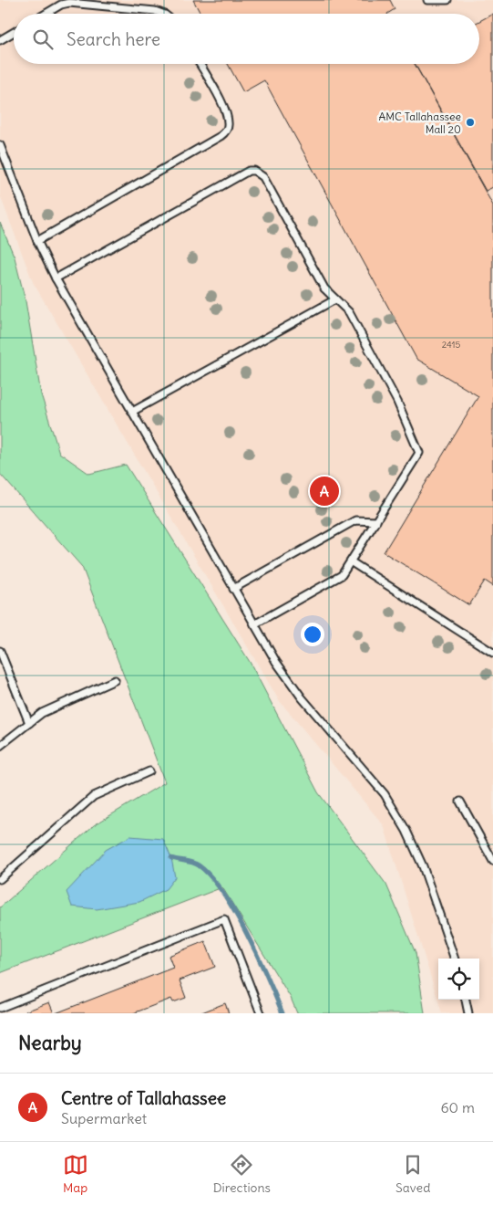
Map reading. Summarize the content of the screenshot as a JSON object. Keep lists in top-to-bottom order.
{
  "places": ["AMC Tallahassee Mall 20"],
  "house_numbers": ["2415"],
  "page": {
    "search": "Search here",
    "pins": "A",
    "heading": "Nearby",
    "list": [
      {
        "mark": "A",
        "name": "Centre of Tallahassee",
        "note": "Supermarket",
        "value": "60 m"
      }
    ],
    "nav": ["Map", "Directions", "Saved"]
  }
}
